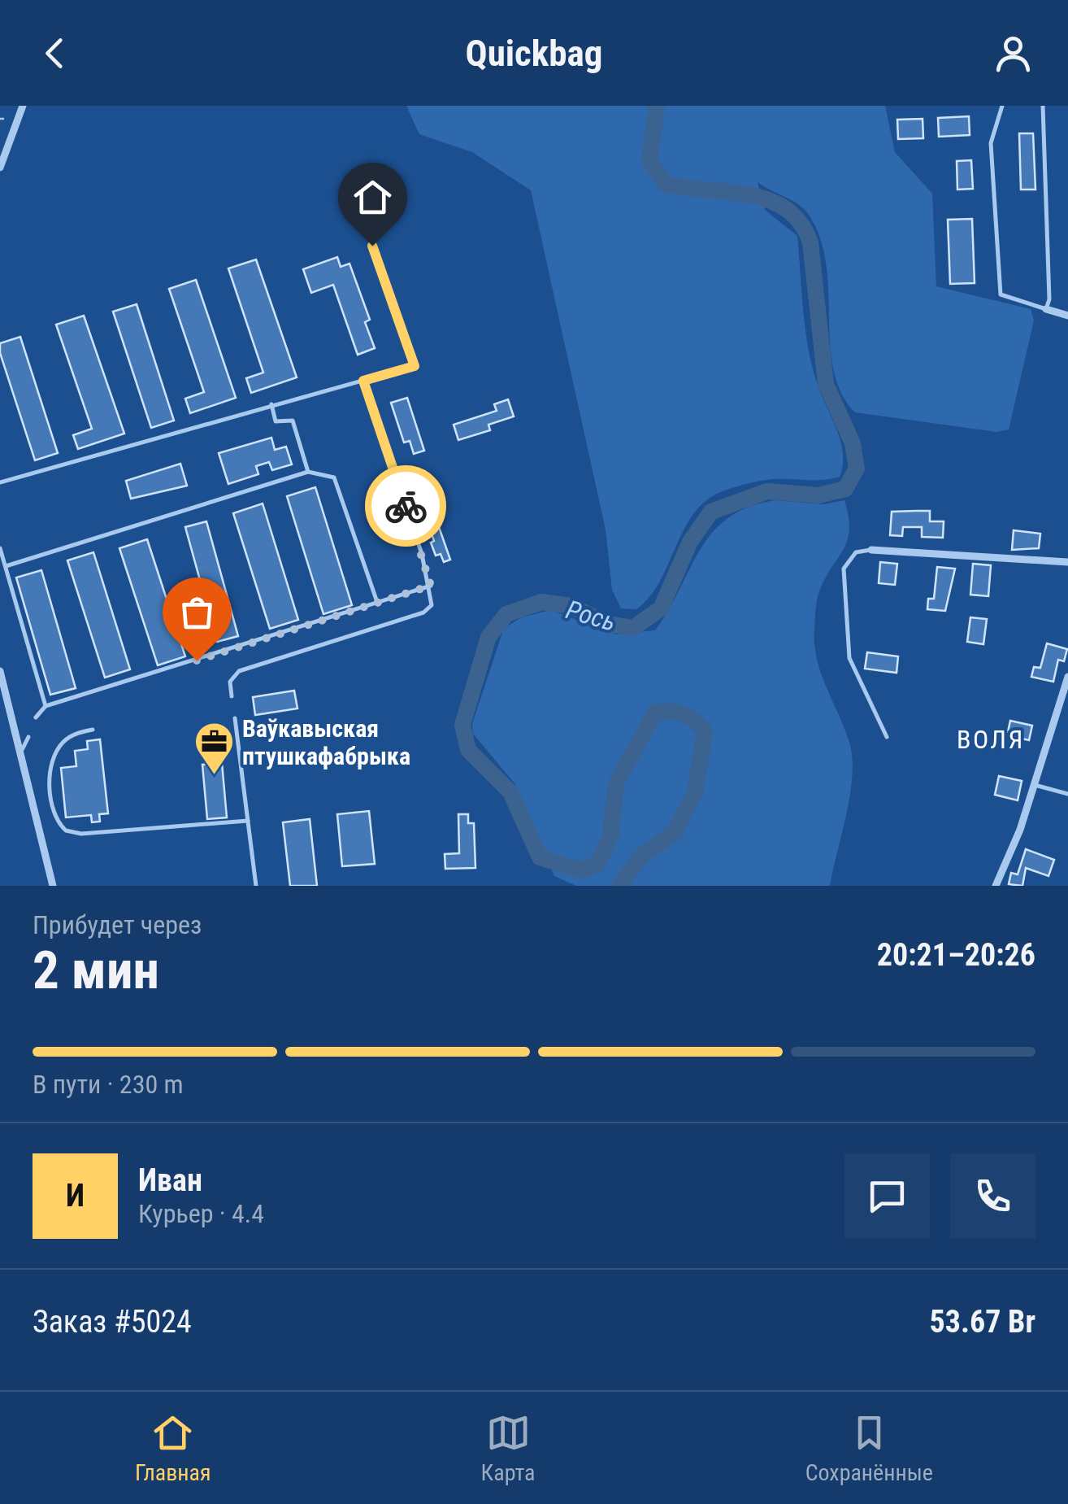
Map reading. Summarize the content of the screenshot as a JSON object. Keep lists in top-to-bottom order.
{
  "districts": ["ВОЛЯ"],
  "water": ["Рось"],
  "places": {
    "office": ["Ваўкавыская птушкафабрыка"]
  },
  "page": {
    "header": "Quickbag",
    "heading": ["2 мин", "Прибудет через", "20:21–20:26"],
    "panel": [
      "Иван",
      "Курьер · 4.4",
      "Заказ #5024",
      "53.67 Br"
    ],
    "bar": "В пути · 230 m",
    "round": "И",
    "tabs": ["Главная", "Карта", "Сохранённые"]
  }
}
